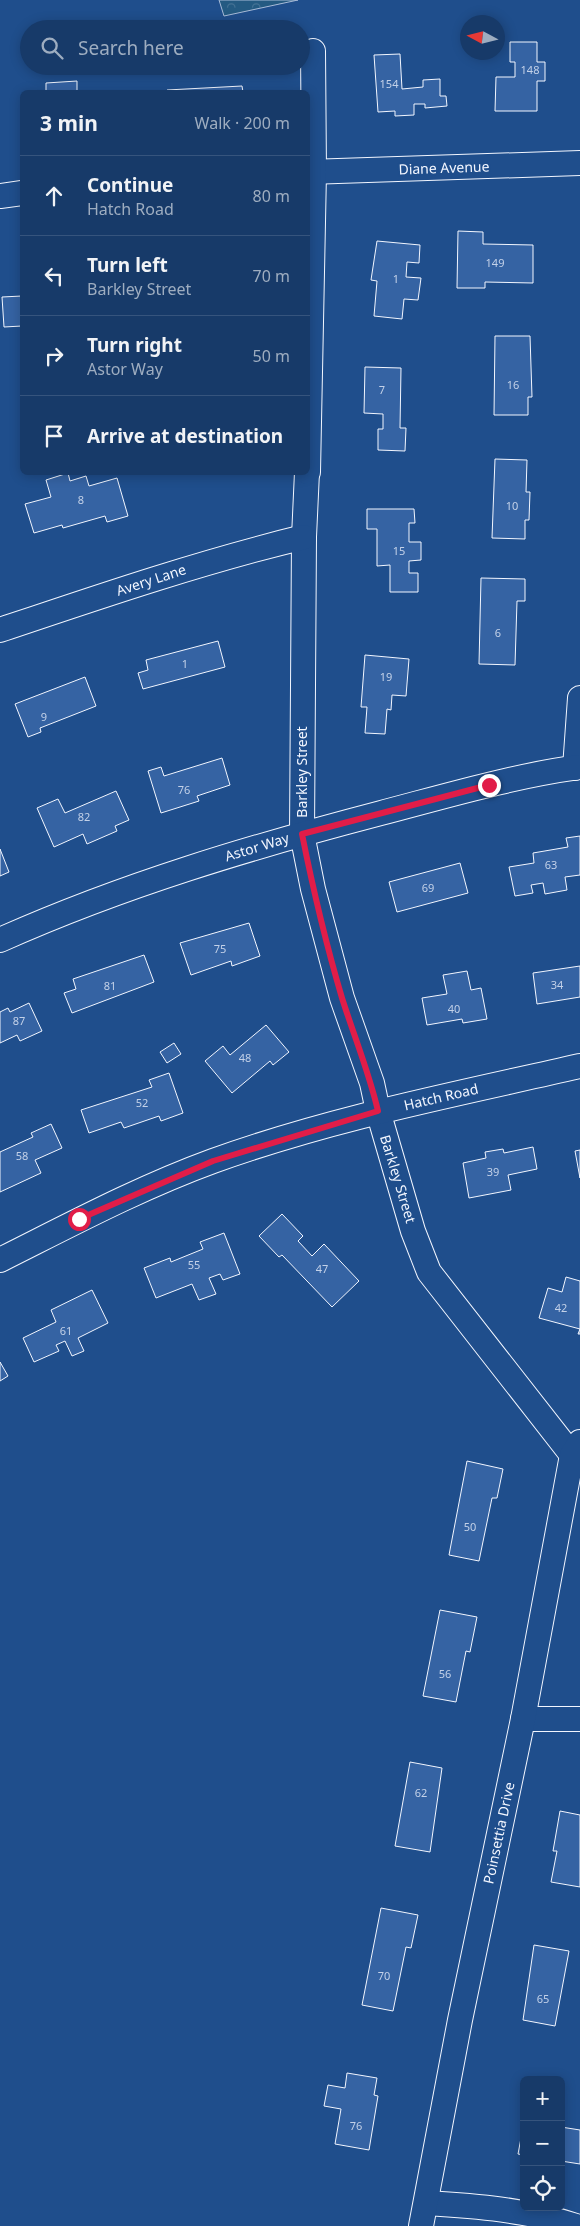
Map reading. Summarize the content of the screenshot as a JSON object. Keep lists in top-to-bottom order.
{
  "streets": {
    "street": [
      "Diane Avenue",
      "Avery Lane",
      "Barkley Street",
      "Astor Way",
      "Hatch Road",
      "Poinsettia Drive"
    ]
  },
  "crossings": [
    ["Diane Avenue", "Barkley Street"],
    ["Avery Lane", "Barkley Street"],
    ["Barkley Street", "Astor Way"],
    ["Barkley Street", "Hatch Road"],
    ["Barkley Street", "Poinsettia Drive"]
  ],
  "house_numbers": [
    "148",
    "154",
    "149",
    "1",
    "16",
    "7",
    "8",
    "10",
    "15",
    "6",
    "1",
    "19",
    "9",
    "76",
    "82",
    "63",
    "69",
    "75",
    "34",
    "81",
    "40",
    "87",
    "48",
    "52",
    "58",
    "39",
    "55",
    "47",
    "42",
    "61",
    "50",
    "56",
    "62",
    "70",
    "65",
    "76"
  ],
  "north": "left",
  "page": {
    "search": "Search here",
    "heading": ["3 min", "Walk · 200 m"],
    "list": [
      ["Continue", "Hatch Road", "80 m"],
      ["Turn left", "Barkley Street", "70 m"],
      ["Turn right", "Astor Way", "50 m"],
      "Arrive at destination"
    ],
    "map_buttons": ["+", "−"]
  }
}
